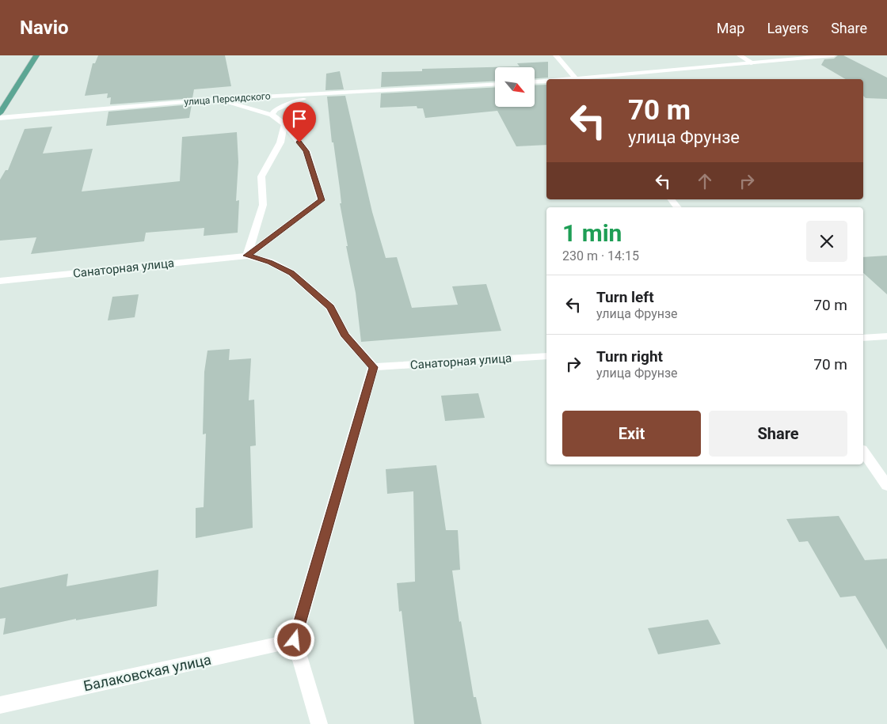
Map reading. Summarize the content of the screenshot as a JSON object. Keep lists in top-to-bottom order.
{
  "streets": {
    "street": ["улица Персидского", "Санаторная улица", "Балаковская улица"]
  },
  "north": "bottom right",
  "page": {
    "header": "Navio",
    "nav": ["Map", "Layers", "Share"],
    "turn": ["70 m", "улица Фрунзе"],
    "heading": ["1 min", "230 m · 14:15"],
    "list": [
      {
        "name": "Turn left",
        "note": "улица Фрунзе",
        "value": "70 m"
      },
      {
        "name": "Turn right",
        "note": "улица Фрунзе",
        "value": "70 m"
      }
    ],
    "buttons": ["Exit", "Share"]
  }
}
